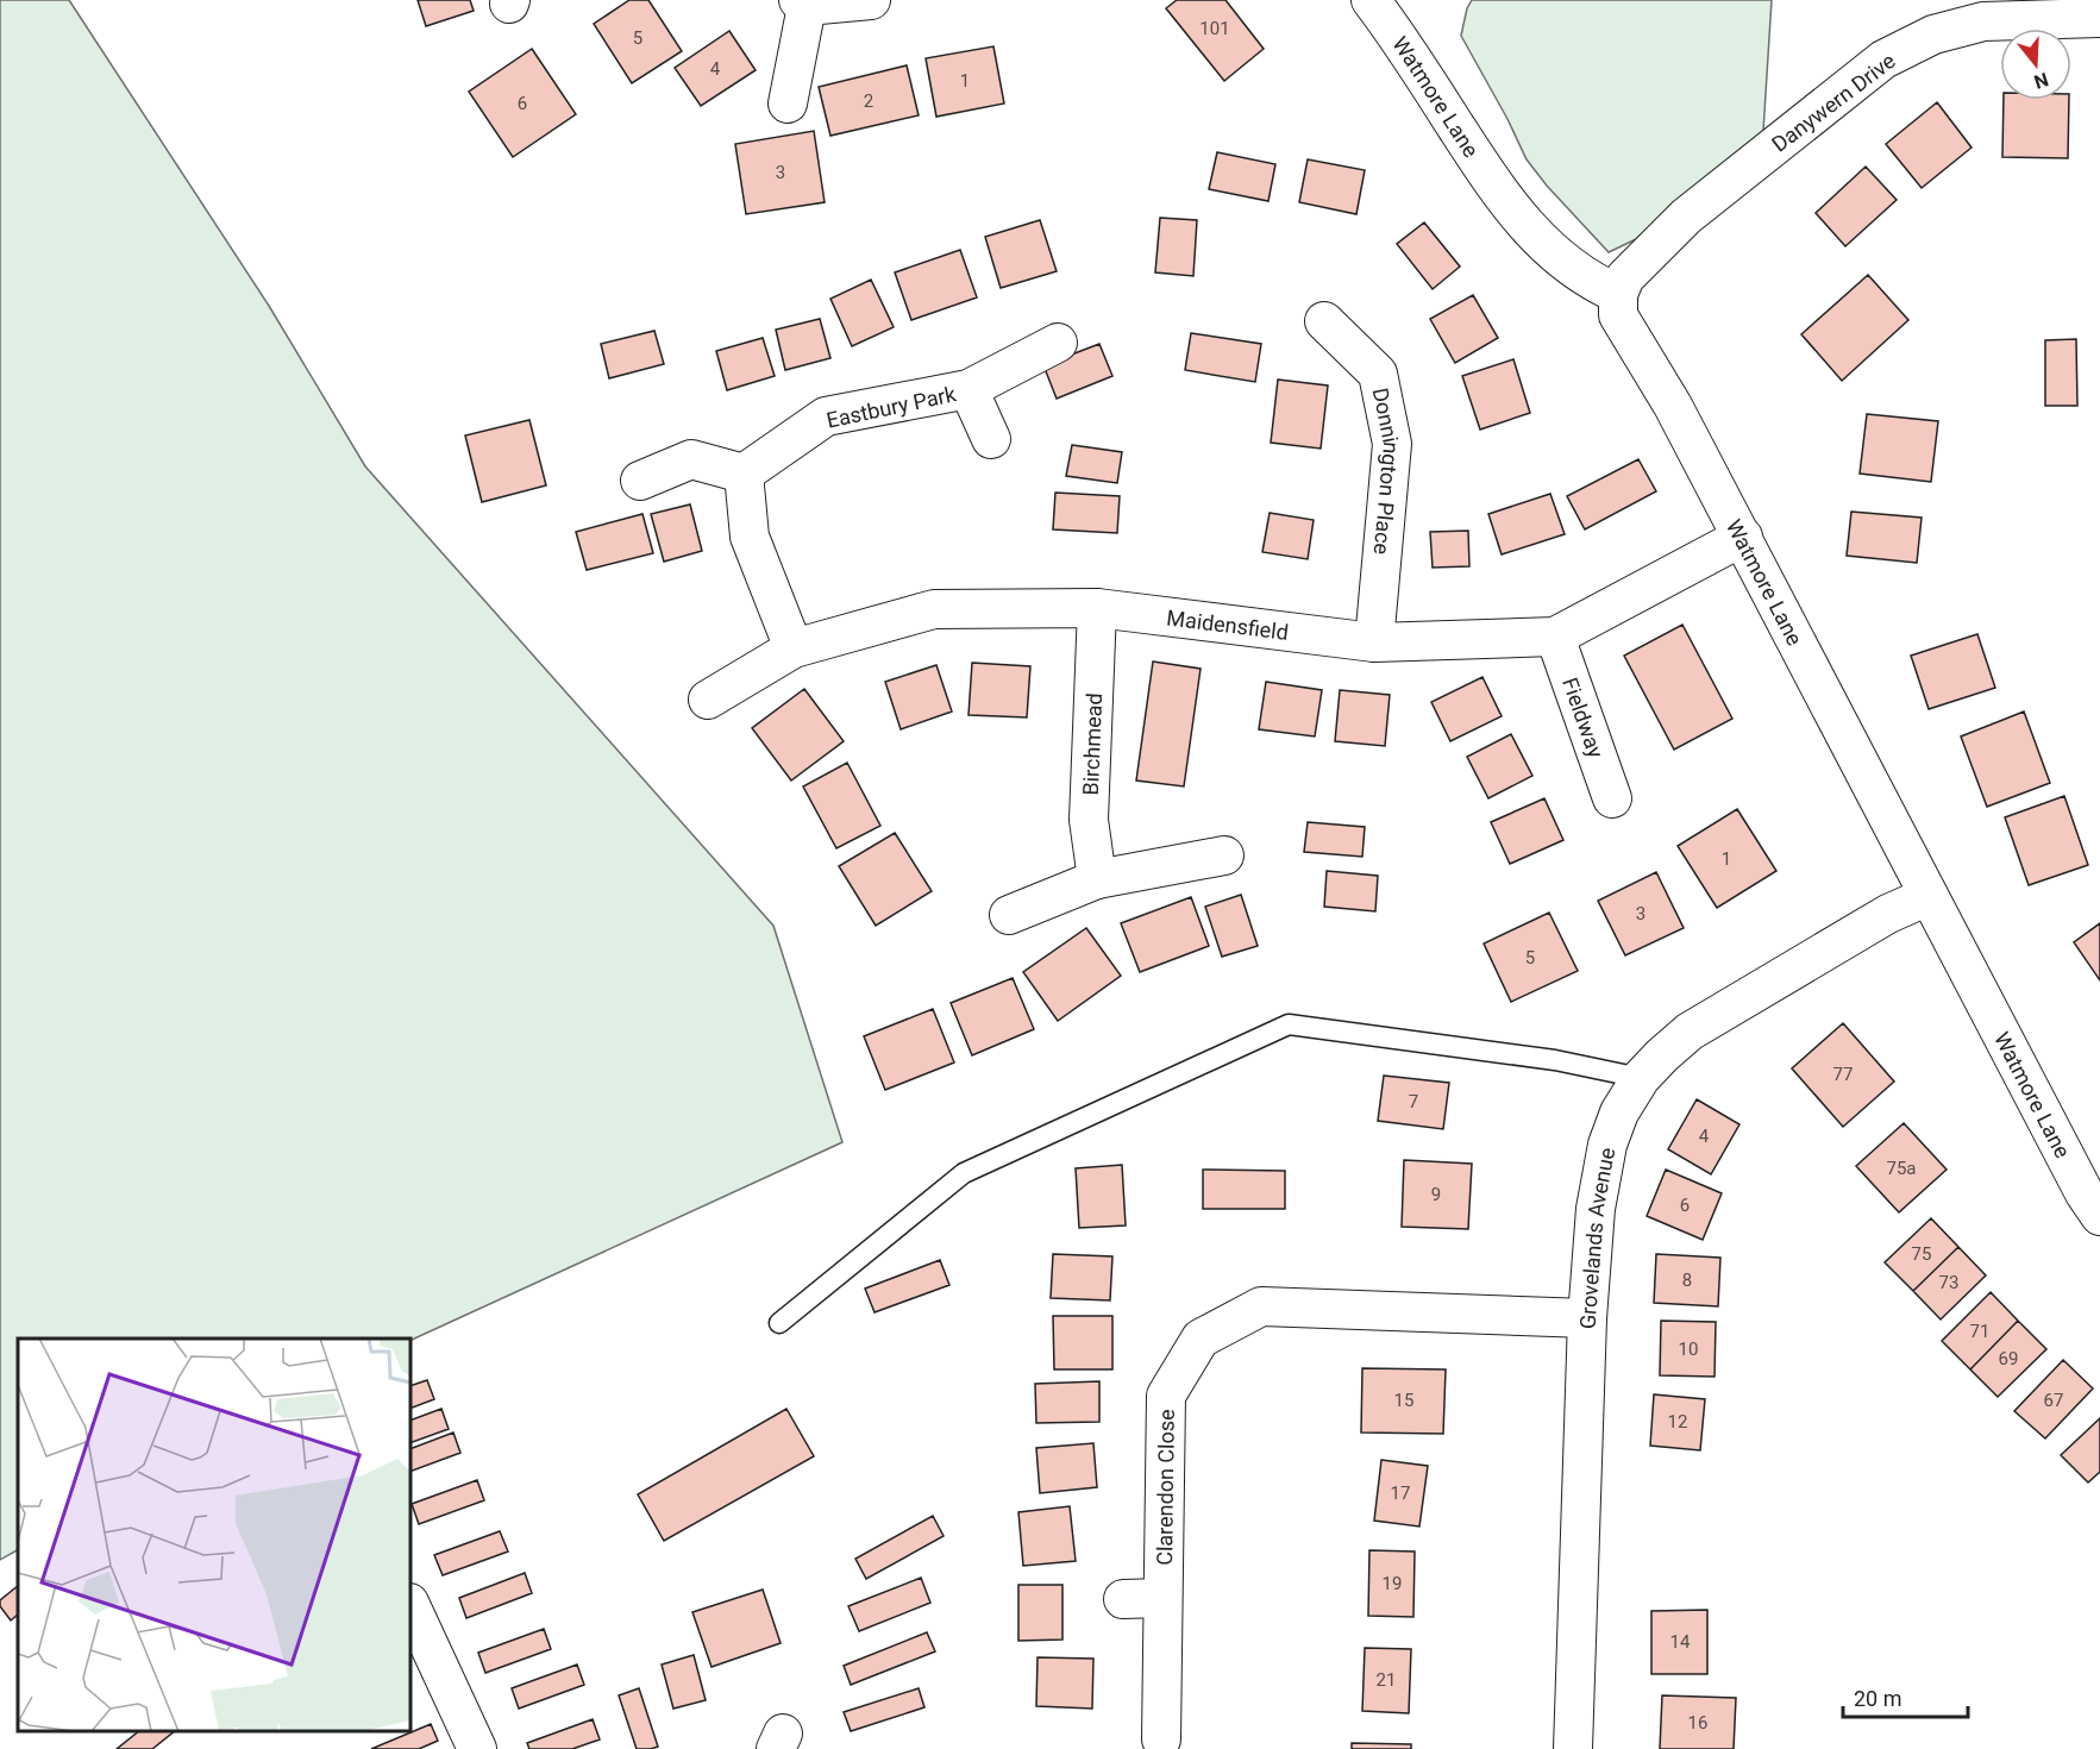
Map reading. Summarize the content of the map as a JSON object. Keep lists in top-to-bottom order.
{
  "streets": {
    "street": [
      "Watmore Lane",
      "Danywern Drive",
      "Eastbury Park",
      "Donnington Place",
      "Maidensfield",
      "Fieldway",
      "Birchmead",
      "Grovelands Avenue",
      "Clarendon Close"
    ]
  },
  "crossings": [
    ["Watmore Lane", "Danywern Drive"],
    ["Watmore Lane", "Maidensfield"],
    ["Watmore Lane", "Grovelands Avenue"],
    ["Donnington Place", "Maidensfield"],
    ["Maidensfield", "Fieldway"],
    ["Maidensfield", "Birchmead"],
    ["Grovelands Avenue", "Clarendon Close"]
  ],
  "house_numbers": [
    "101",
    "5",
    "4",
    "1",
    "2",
    "6",
    "3",
    "1",
    "3",
    "5",
    "77",
    "7",
    "4",
    "75a",
    "9",
    "6",
    "75",
    "8",
    "73",
    "71",
    "10",
    "69",
    "15",
    "67",
    "12",
    "17",
    "19",
    "14",
    "21",
    "16"
  ],
  "scale_bar": "20 m",
  "north": "bottom"
}
